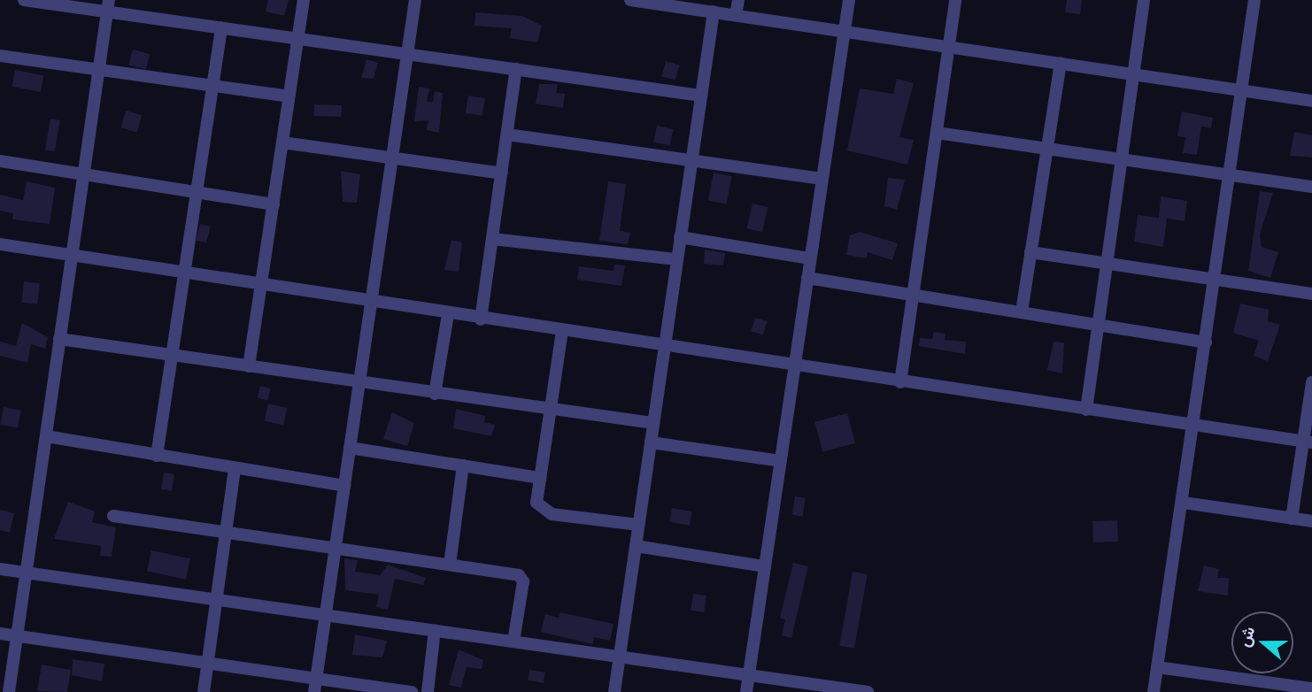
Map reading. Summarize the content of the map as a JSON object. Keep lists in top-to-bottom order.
{
  "north": "left"
}
